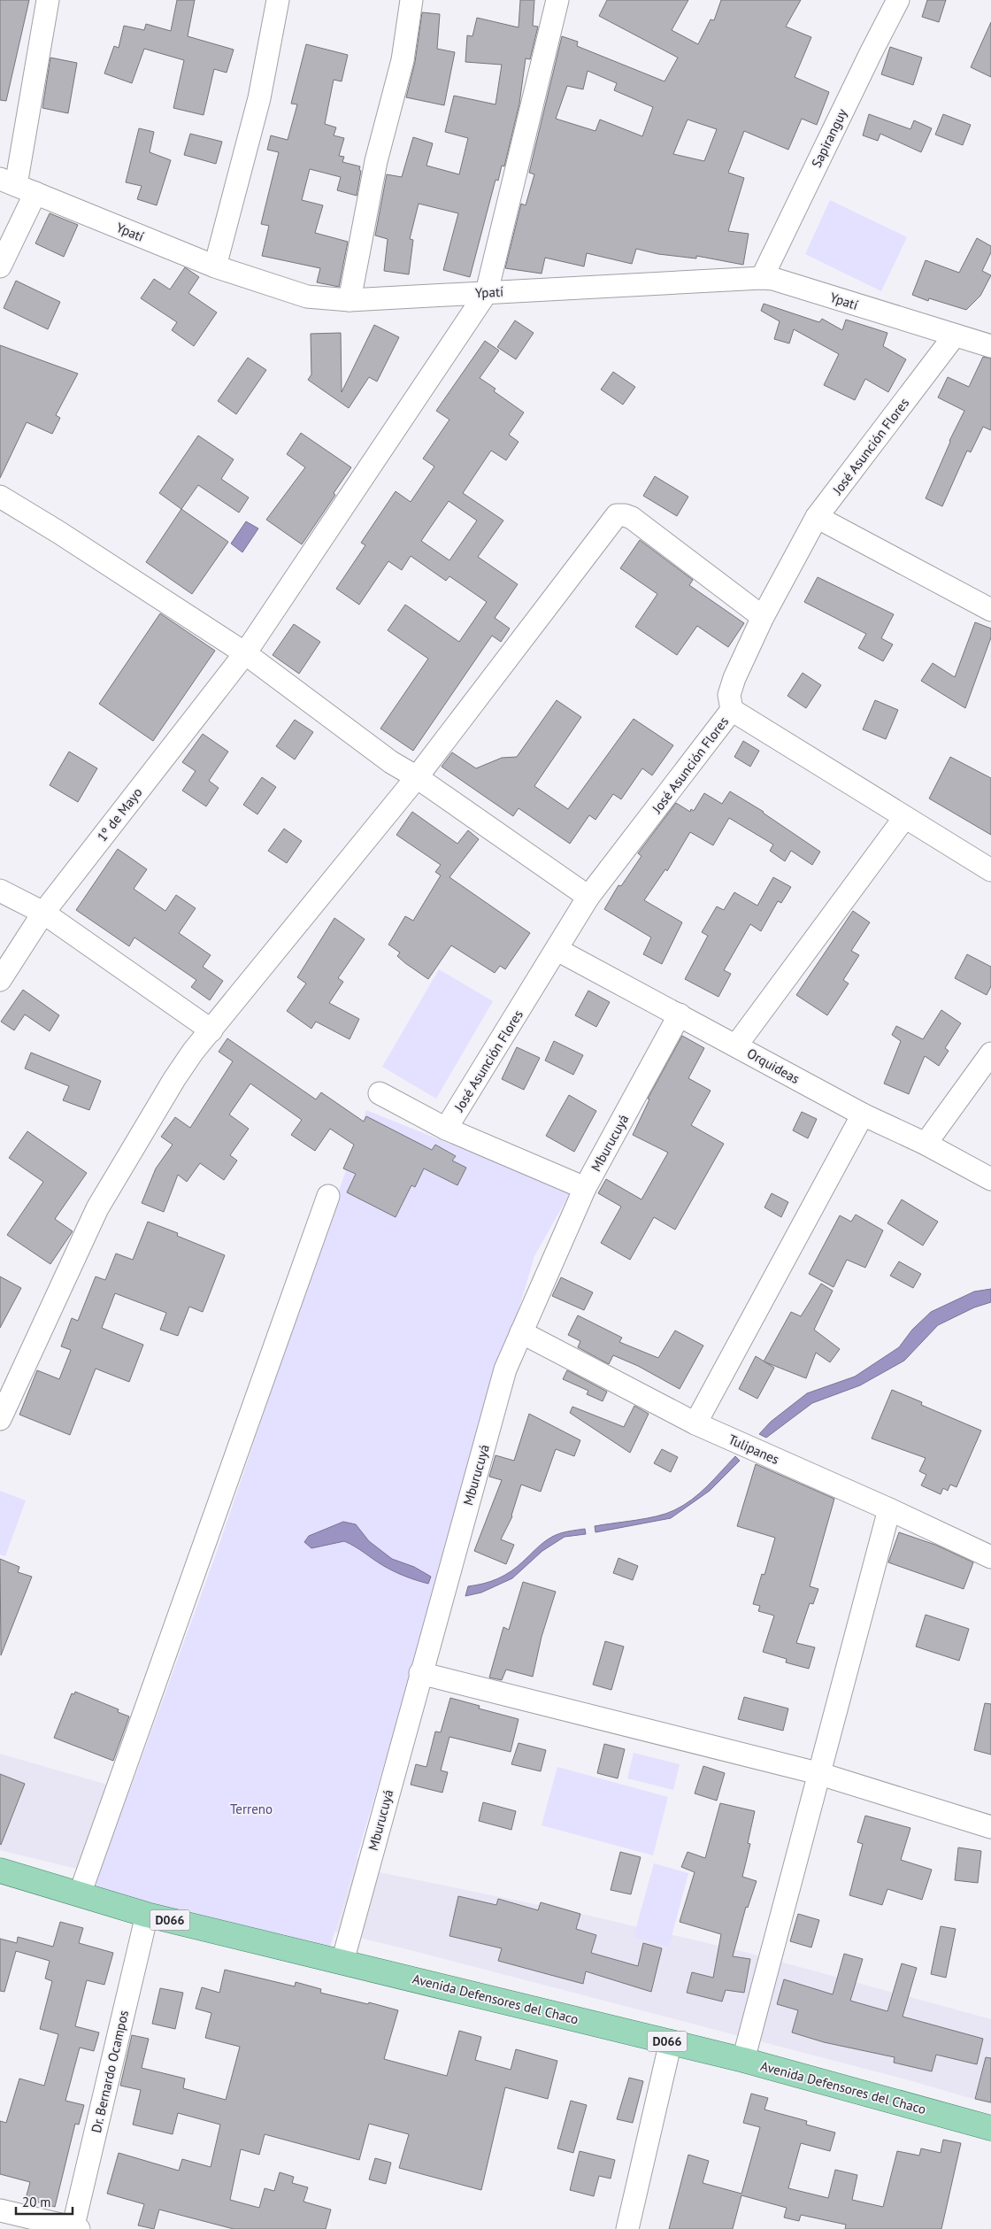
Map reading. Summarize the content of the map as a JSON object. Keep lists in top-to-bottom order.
{
  "streets": {
    "main road": ["D066", "Avenida Defensores del Chaco"],
    "street": [
      "Sapiranguy",
      "Ypatí",
      "José Asunción Flores",
      "1º de Mayo",
      "Orquideas",
      "Mburucuyá",
      "Tulipanes",
      "Dr. Bernardo Ocampos"
    ]
  },
  "crossings": [
    ["Sapiranguy", "Ypatí"],
    ["Ypatí", "José Asunción Flores"],
    ["Ypatí", "1º de Mayo"],
    ["José Asunción Flores", "Orquideas"],
    ["Orquideas", "Mburucuyá"],
    ["Mburucuyá", "Tulipanes"],
    ["Mburucuyá", "Avenida Defensores del Chaco"],
    ["Avenida Defensores del Chaco", "Dr. Bernardo Ocampos"]
  ],
  "parks": ["Terreno"],
  "scale_bar": "20 m"
}
